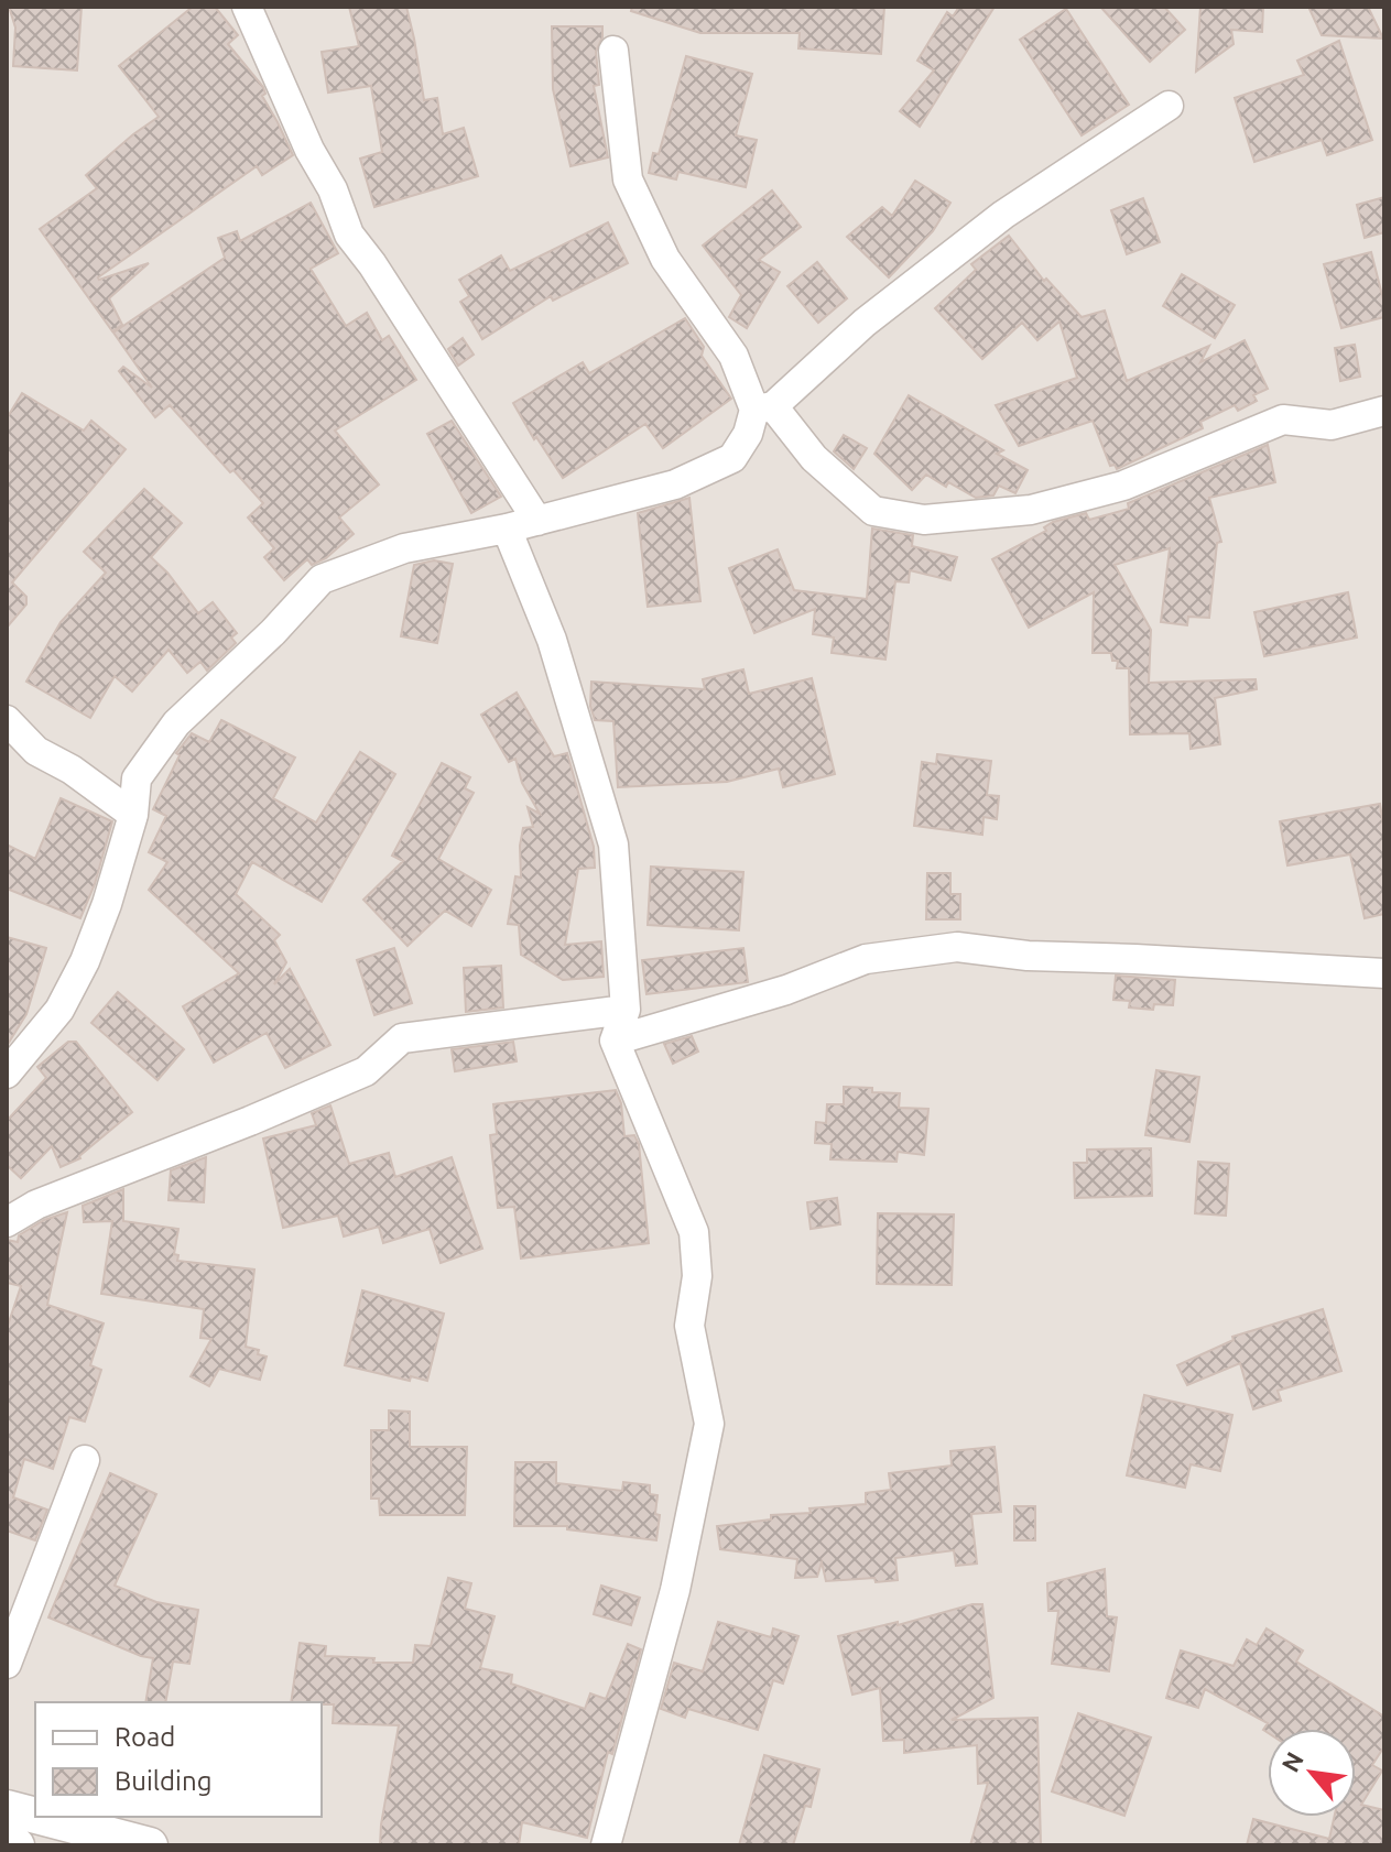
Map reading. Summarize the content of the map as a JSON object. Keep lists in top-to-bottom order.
{
  "legend": ["Road", "Building"],
  "north": "top left"
}
